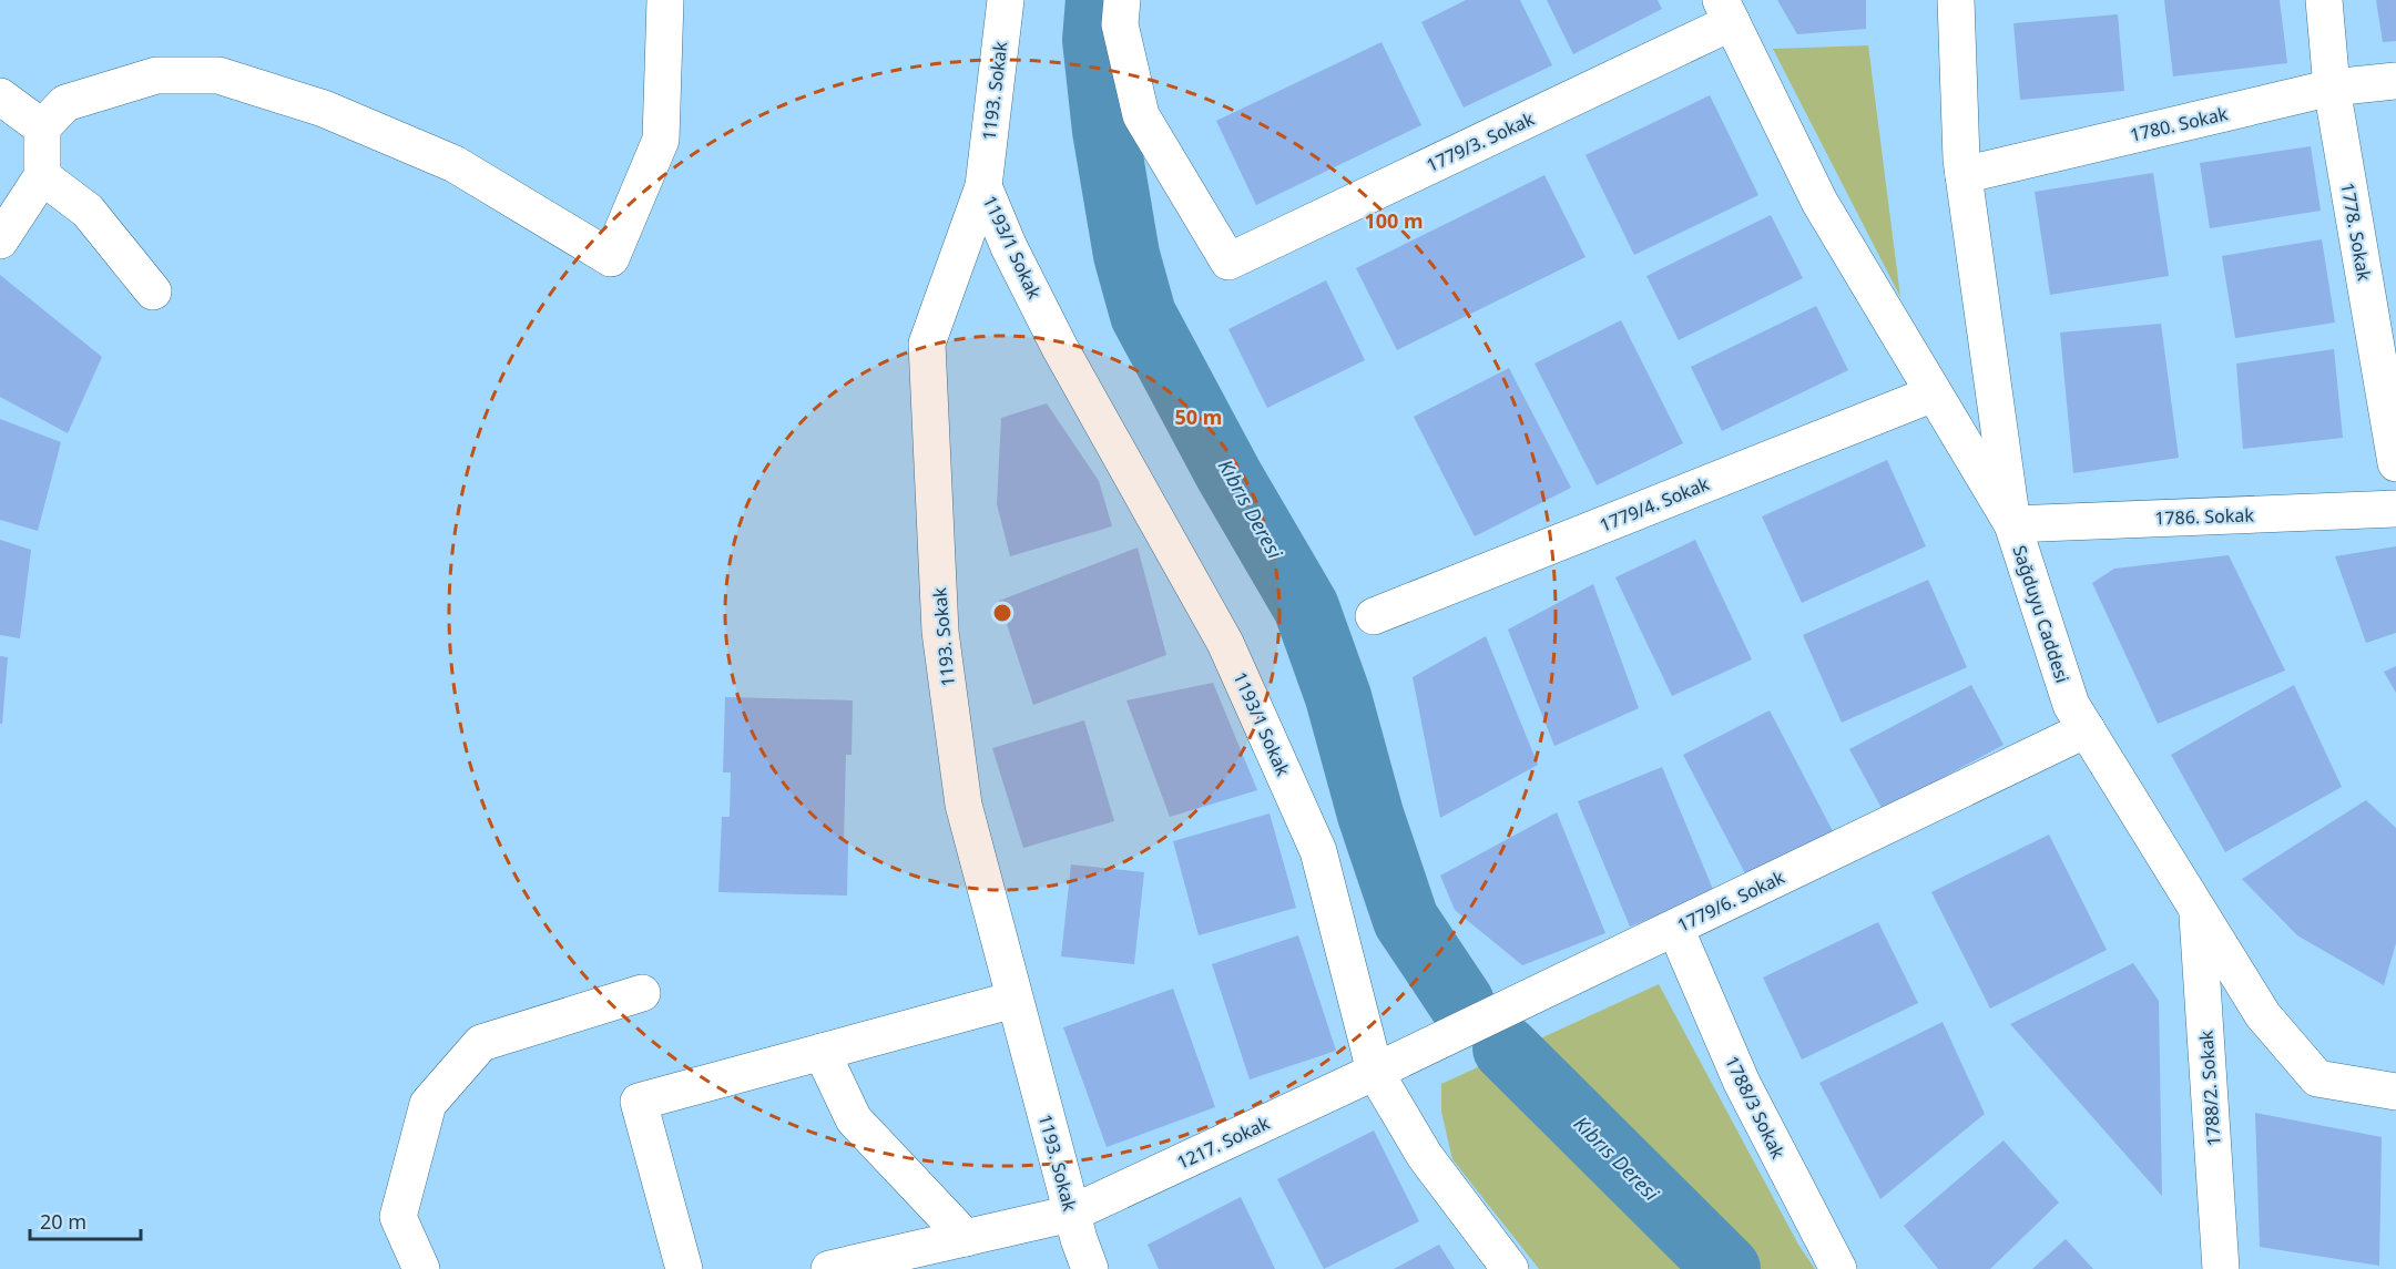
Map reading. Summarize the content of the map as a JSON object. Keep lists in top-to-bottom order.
{
  "streets": {
    "street": [
      "1193. Sokak",
      "1780. Sokak",
      "1779/3. Sokak",
      "1778. Sokak",
      "1193/1 Sokak",
      "1779/4. Sokak",
      "1786. Sokak",
      "Sağduyu Caddesi",
      "1779/6. Sokak",
      "1788/2. Sokak",
      "1788/3 Sokak",
      "1217. Sokak"
    ]
  },
  "crossings": [
    ["1193. Sokak", "1193/1 Sokak"],
    ["1193. Sokak", "1217. Sokak"],
    ["1780. Sokak", "1778. Sokak"],
    ["1780. Sokak", "Sağduyu Caddesi"],
    ["1193/1 Sokak", "1779/6. Sokak"],
    ["1193/1 Sokak", "1217. Sokak"],
    ["1786. Sokak", "Sağduyu Caddesi"],
    ["Sağduyu Caddesi", "1779/6. Sokak"],
    ["Sağduyu Caddesi", "1788/2. Sokak"],
    ["1779/6. Sokak", "1217. Sokak"]
  ],
  "water": ["Kıbrıs Deresi"],
  "scale_bar": "20 m",
  "rings": ["100 m", "50 m"]
}
